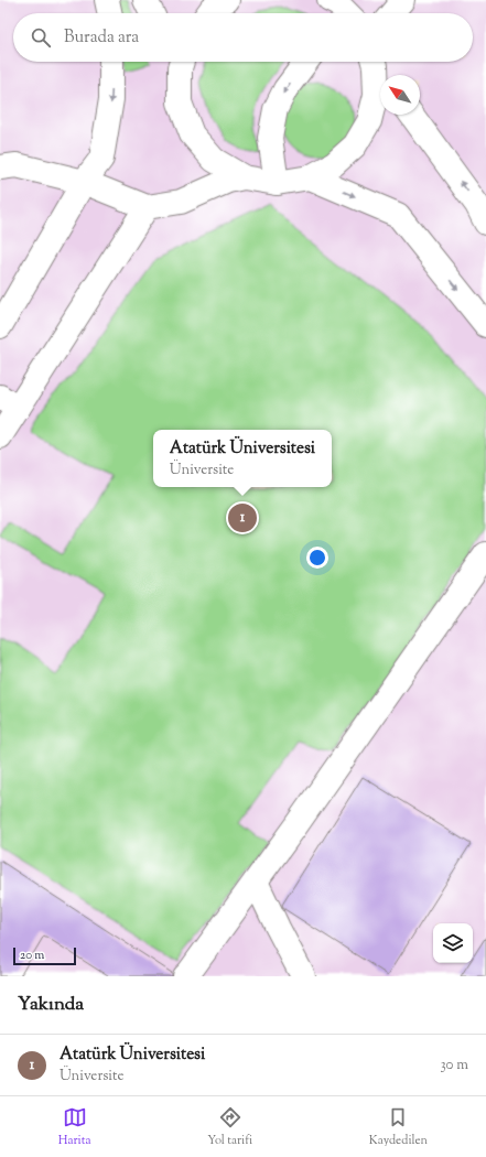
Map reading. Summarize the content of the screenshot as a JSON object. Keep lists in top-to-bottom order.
{
  "scale_bar": "20 m",
  "north": "top left",
  "page": {
    "search": "Burada ara",
    "popup": ["Atatürk Üniversitesi", "Üniversite"],
    "pins": "1",
    "scale": "20 m",
    "heading": "Yakında",
    "list": [
      {
        "mark": "1",
        "name": "Atatürk Üniversitesi",
        "note": "Üniversite",
        "value": "30 m"
      }
    ],
    "nav": ["Harita", "Yol tarifi", "Kaydedilen"]
  }
}
